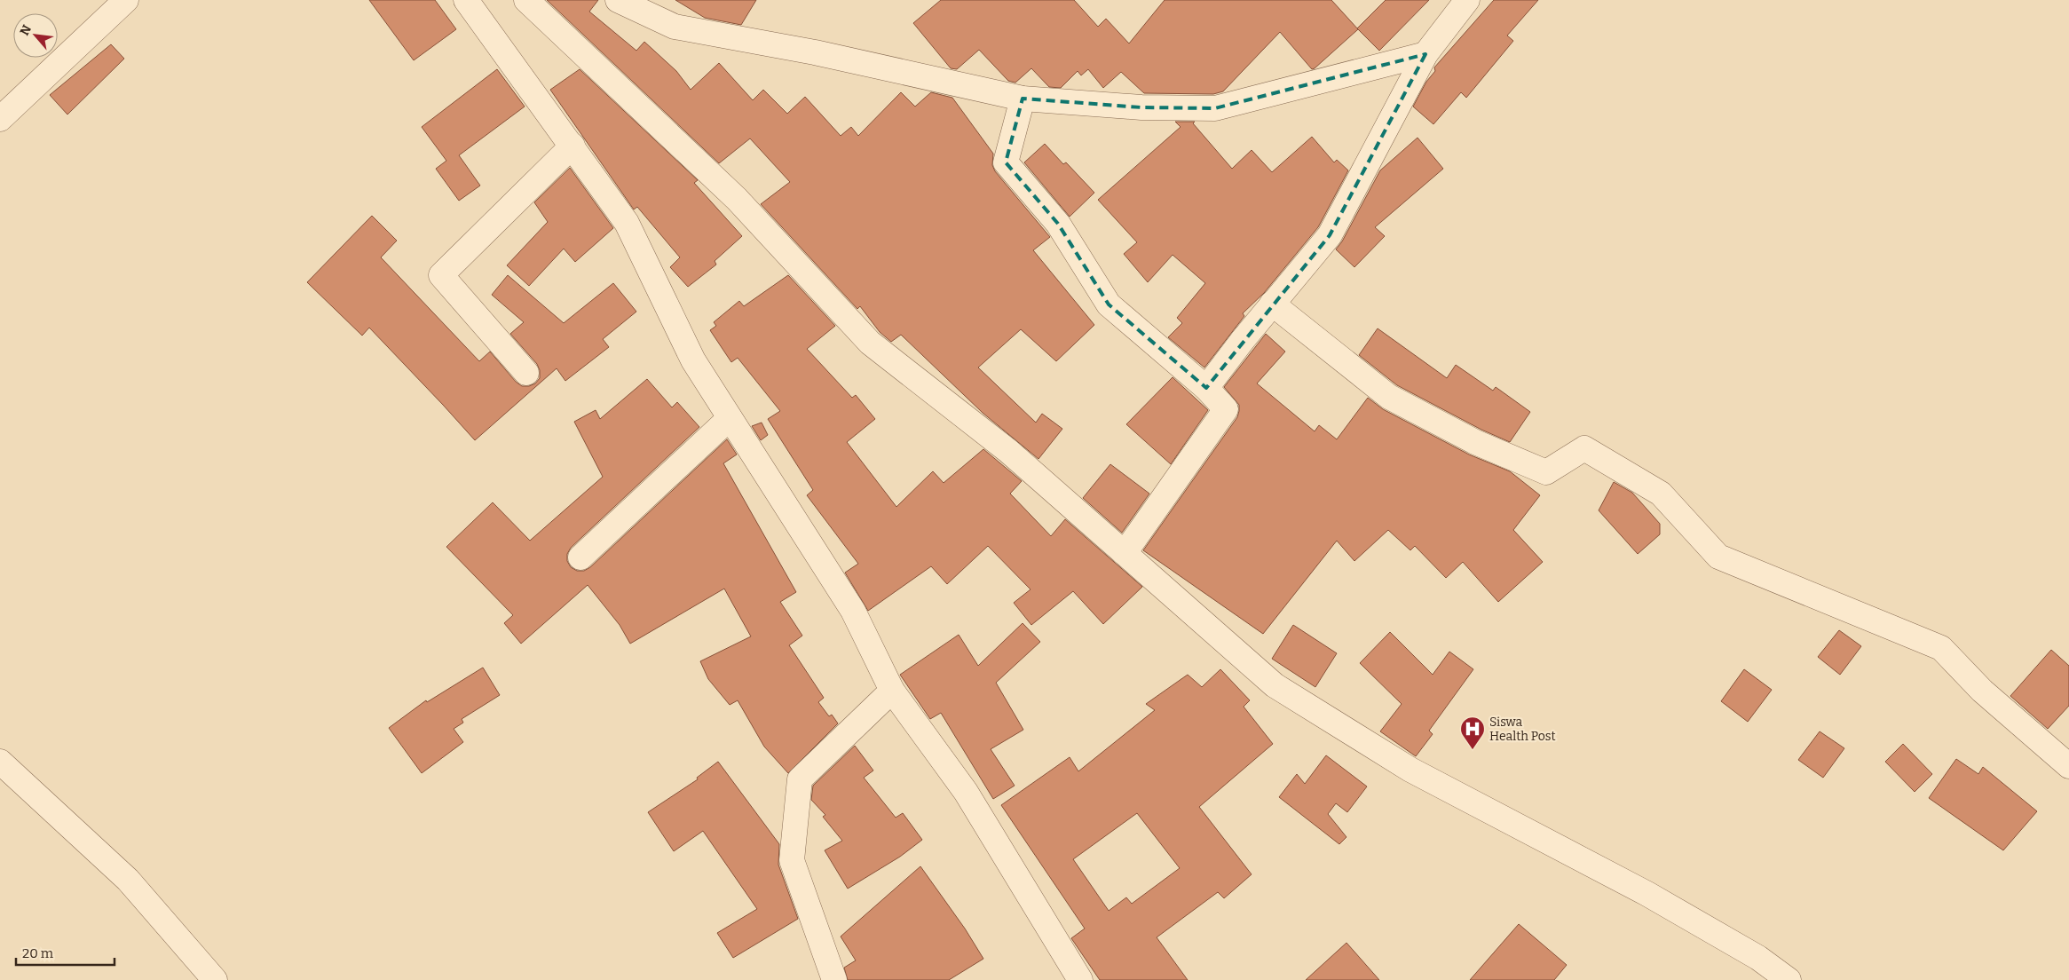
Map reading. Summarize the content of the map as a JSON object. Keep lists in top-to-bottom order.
{
  "places": {
    "hospital": ["Siswa Health Post"]
  },
  "scale_bar": "20 m",
  "north": "top left"
}
